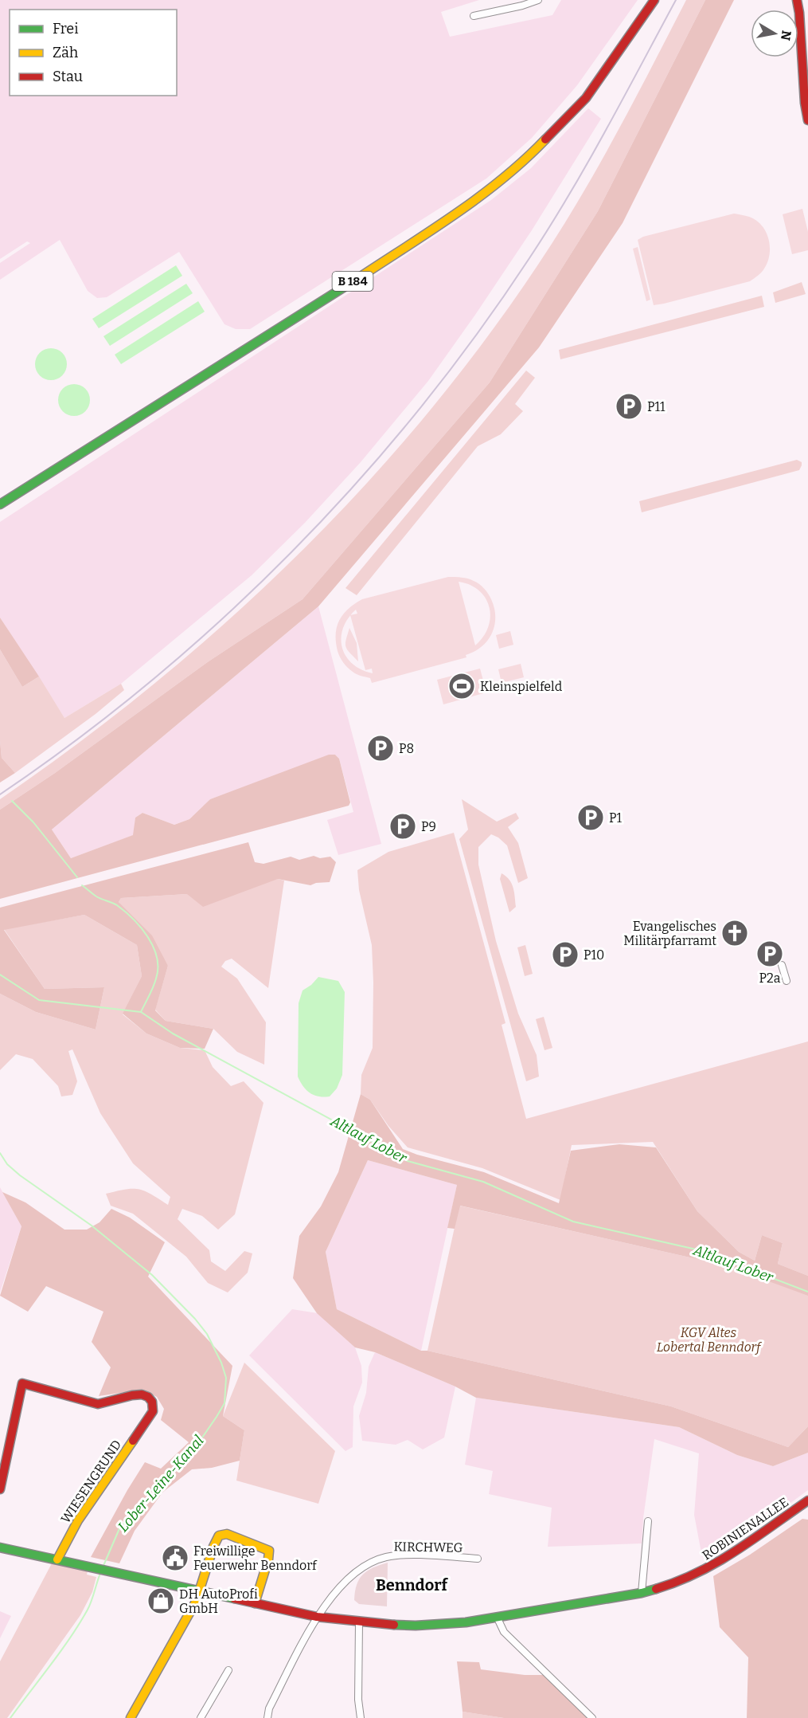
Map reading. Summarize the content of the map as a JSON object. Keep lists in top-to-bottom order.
{
  "streets": {
    "street": [
      "B 184",
      "WIESENGRUND",
      "ROBINIENALLEE",
      "KIRCHWEG"
    ]
  },
  "crossings": [
    ["WIESENGRUND", "ROBINIENALLEE"],
    ["ROBINIENALLEE", "KIRCHWEG"]
  ],
  "districts": ["Benndorf"],
  "water": ["Altlauf Lober", "Lober-Leine-Kanal"],
  "parks": ["KGV Altes Lobertal Benndorf"],
  "places": {
    "parking": [
      "P11",
      "P8",
      "P1",
      "P9",
      "P2a",
      "P10"
    ],
    "sports": ["Kleinspielfeld"],
    "church": ["Evangelisches Militärpfarramt"],
    "public building": ["Freiwillige Feuerwehr Benndorf"],
    "shop": ["DH AutoProfi GmbH"]
  },
  "legend": ["Frei", "Zäh", "Stau"],
  "north": "right"
}
